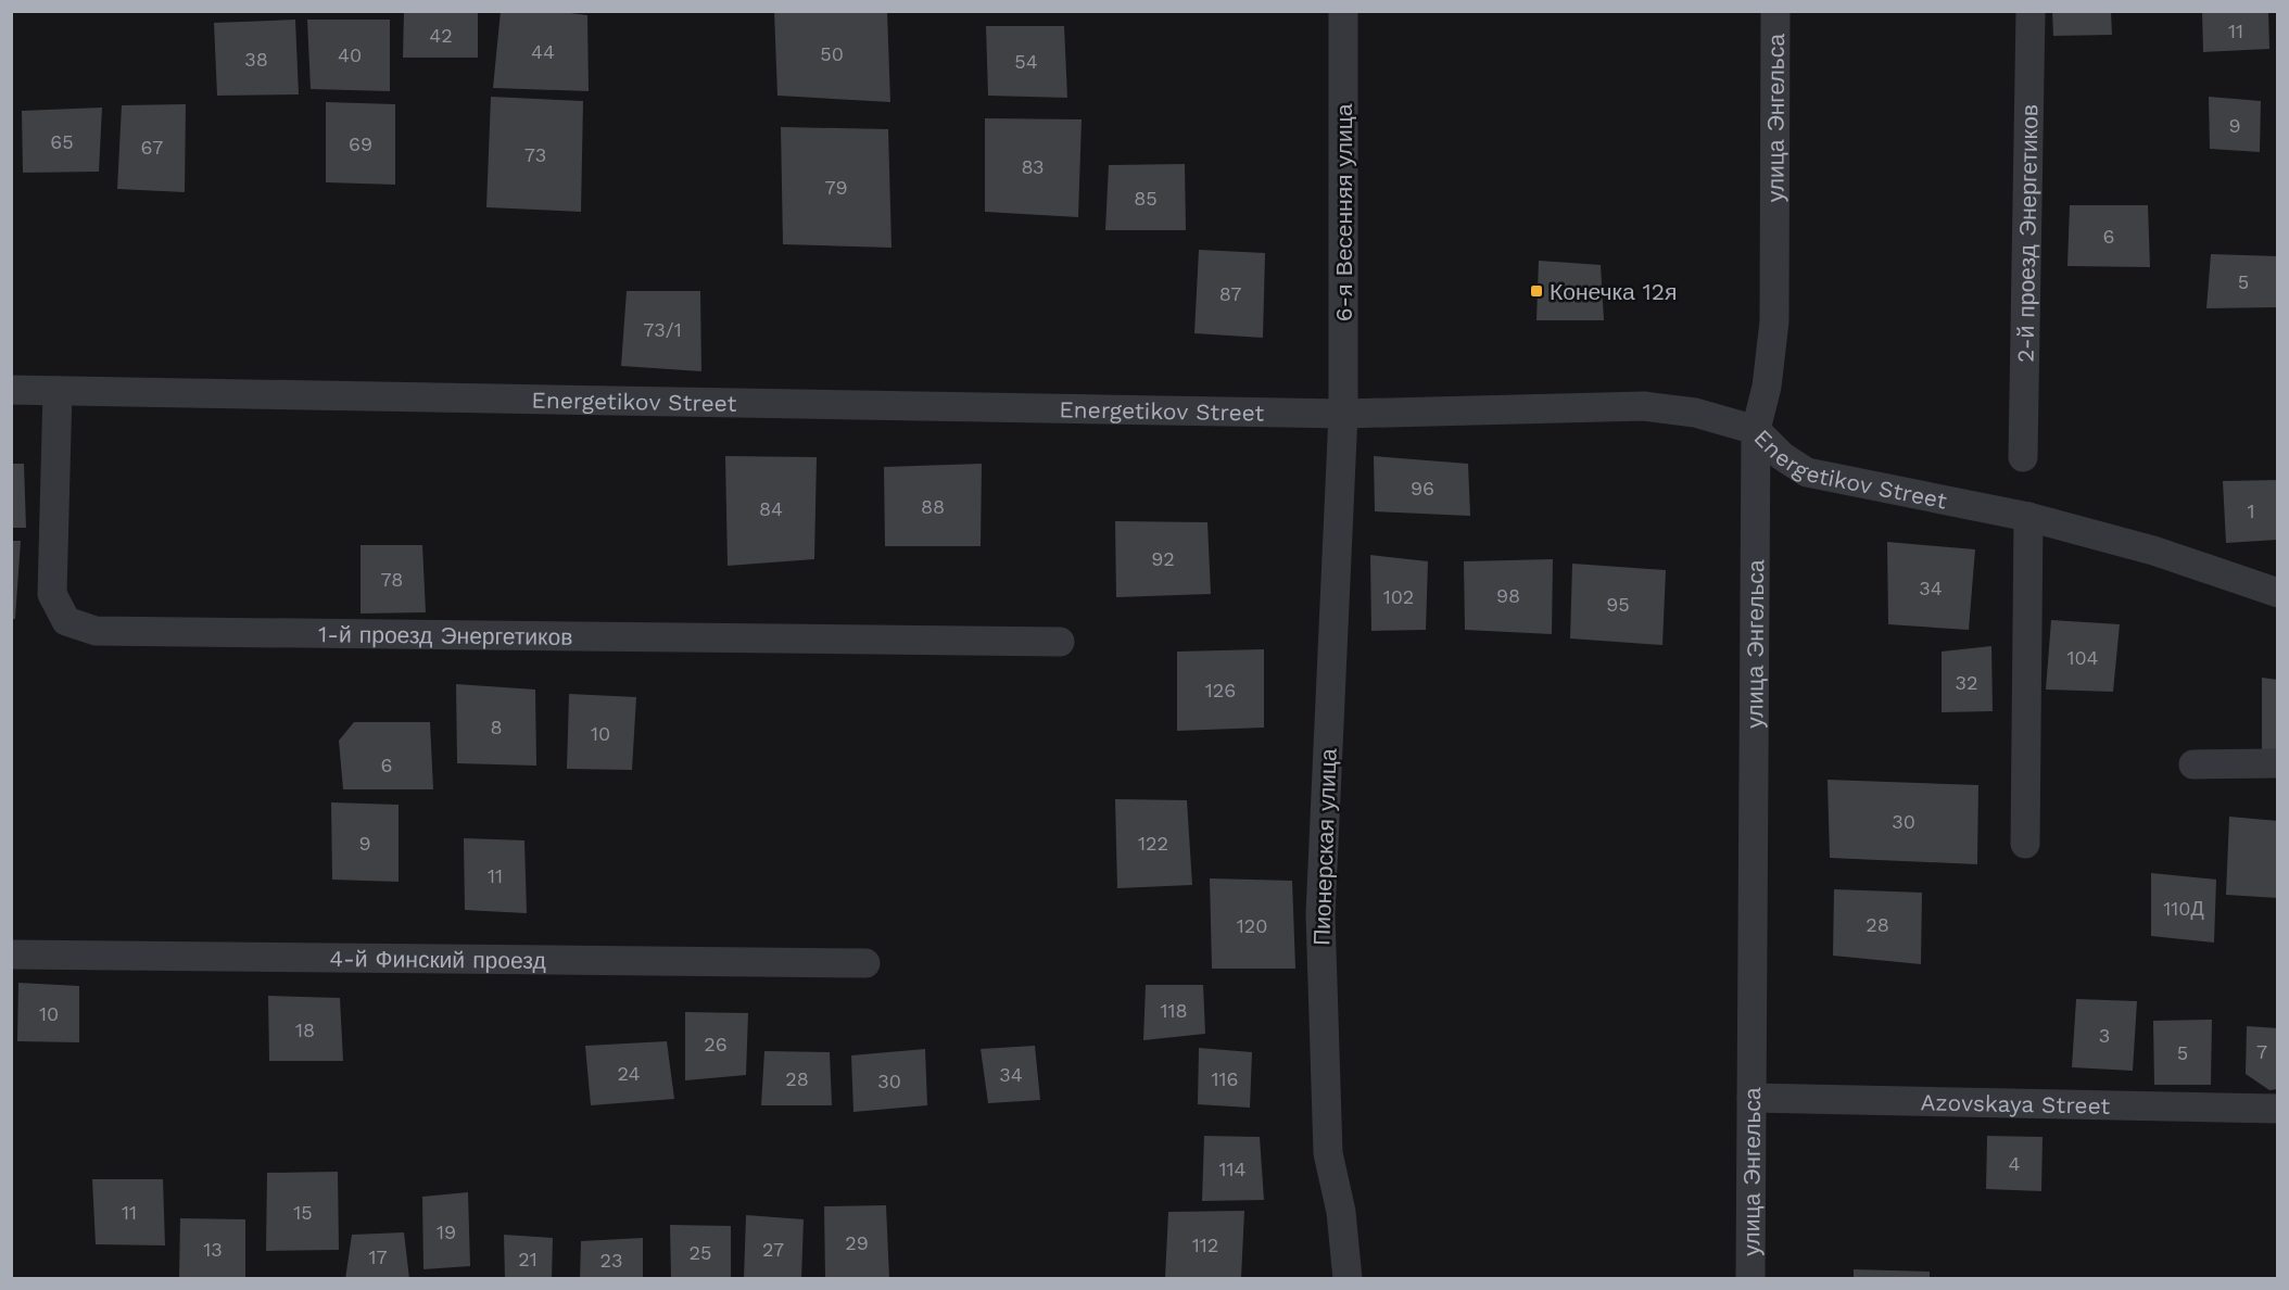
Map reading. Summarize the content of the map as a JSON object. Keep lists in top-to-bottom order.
{
  "streets": {
    "street": [
      "улица Энгельса",
      "6-я Весенняя улица",
      "2-й проезд Энергетиков",
      "Energetikov Street",
      "1-й проезд Энергетиков",
      "Пионерская улица",
      "4-й Финский проезд",
      "Azovskaya Street"
    ]
  },
  "crossings": [
    ["улица Энгельса", "Energetikov Street"],
    ["улица Энгельса", "Azovskaya Street"],
    ["6-я Весенняя улица", "Energetikov Street"],
    ["6-я Весенняя улица", "Пионерская улица"],
    ["Energetikov Street", "1-й проезд Энергетиков"],
    ["Energetikov Street", "Пионерская улица"]
  ],
  "places": {
    "transit": ["Конечка 12я"]
  },
  "house_numbers": [
    "11",
    "42",
    "44",
    "50",
    "40",
    "38",
    "54",
    "9",
    "65",
    "69",
    "67",
    "73",
    "83",
    "79",
    "85",
    "6",
    "5",
    "87",
    "73/1",
    "96",
    "88",
    "84",
    "1",
    "92",
    "78",
    "34",
    "98",
    "102",
    "95",
    "104",
    "32",
    "126",
    "8",
    "10",
    "6",
    "30",
    "9",
    "122",
    "11",
    "110Д",
    "28",
    "120",
    "118",
    "10",
    "18",
    "3",
    "26",
    "7",
    "5",
    "24",
    "34",
    "28",
    "116",
    "30",
    "4",
    "114",
    "11",
    "15",
    "19",
    "29",
    "112",
    "13",
    "27",
    "25",
    "17",
    "21",
    "23"
  ]
}
